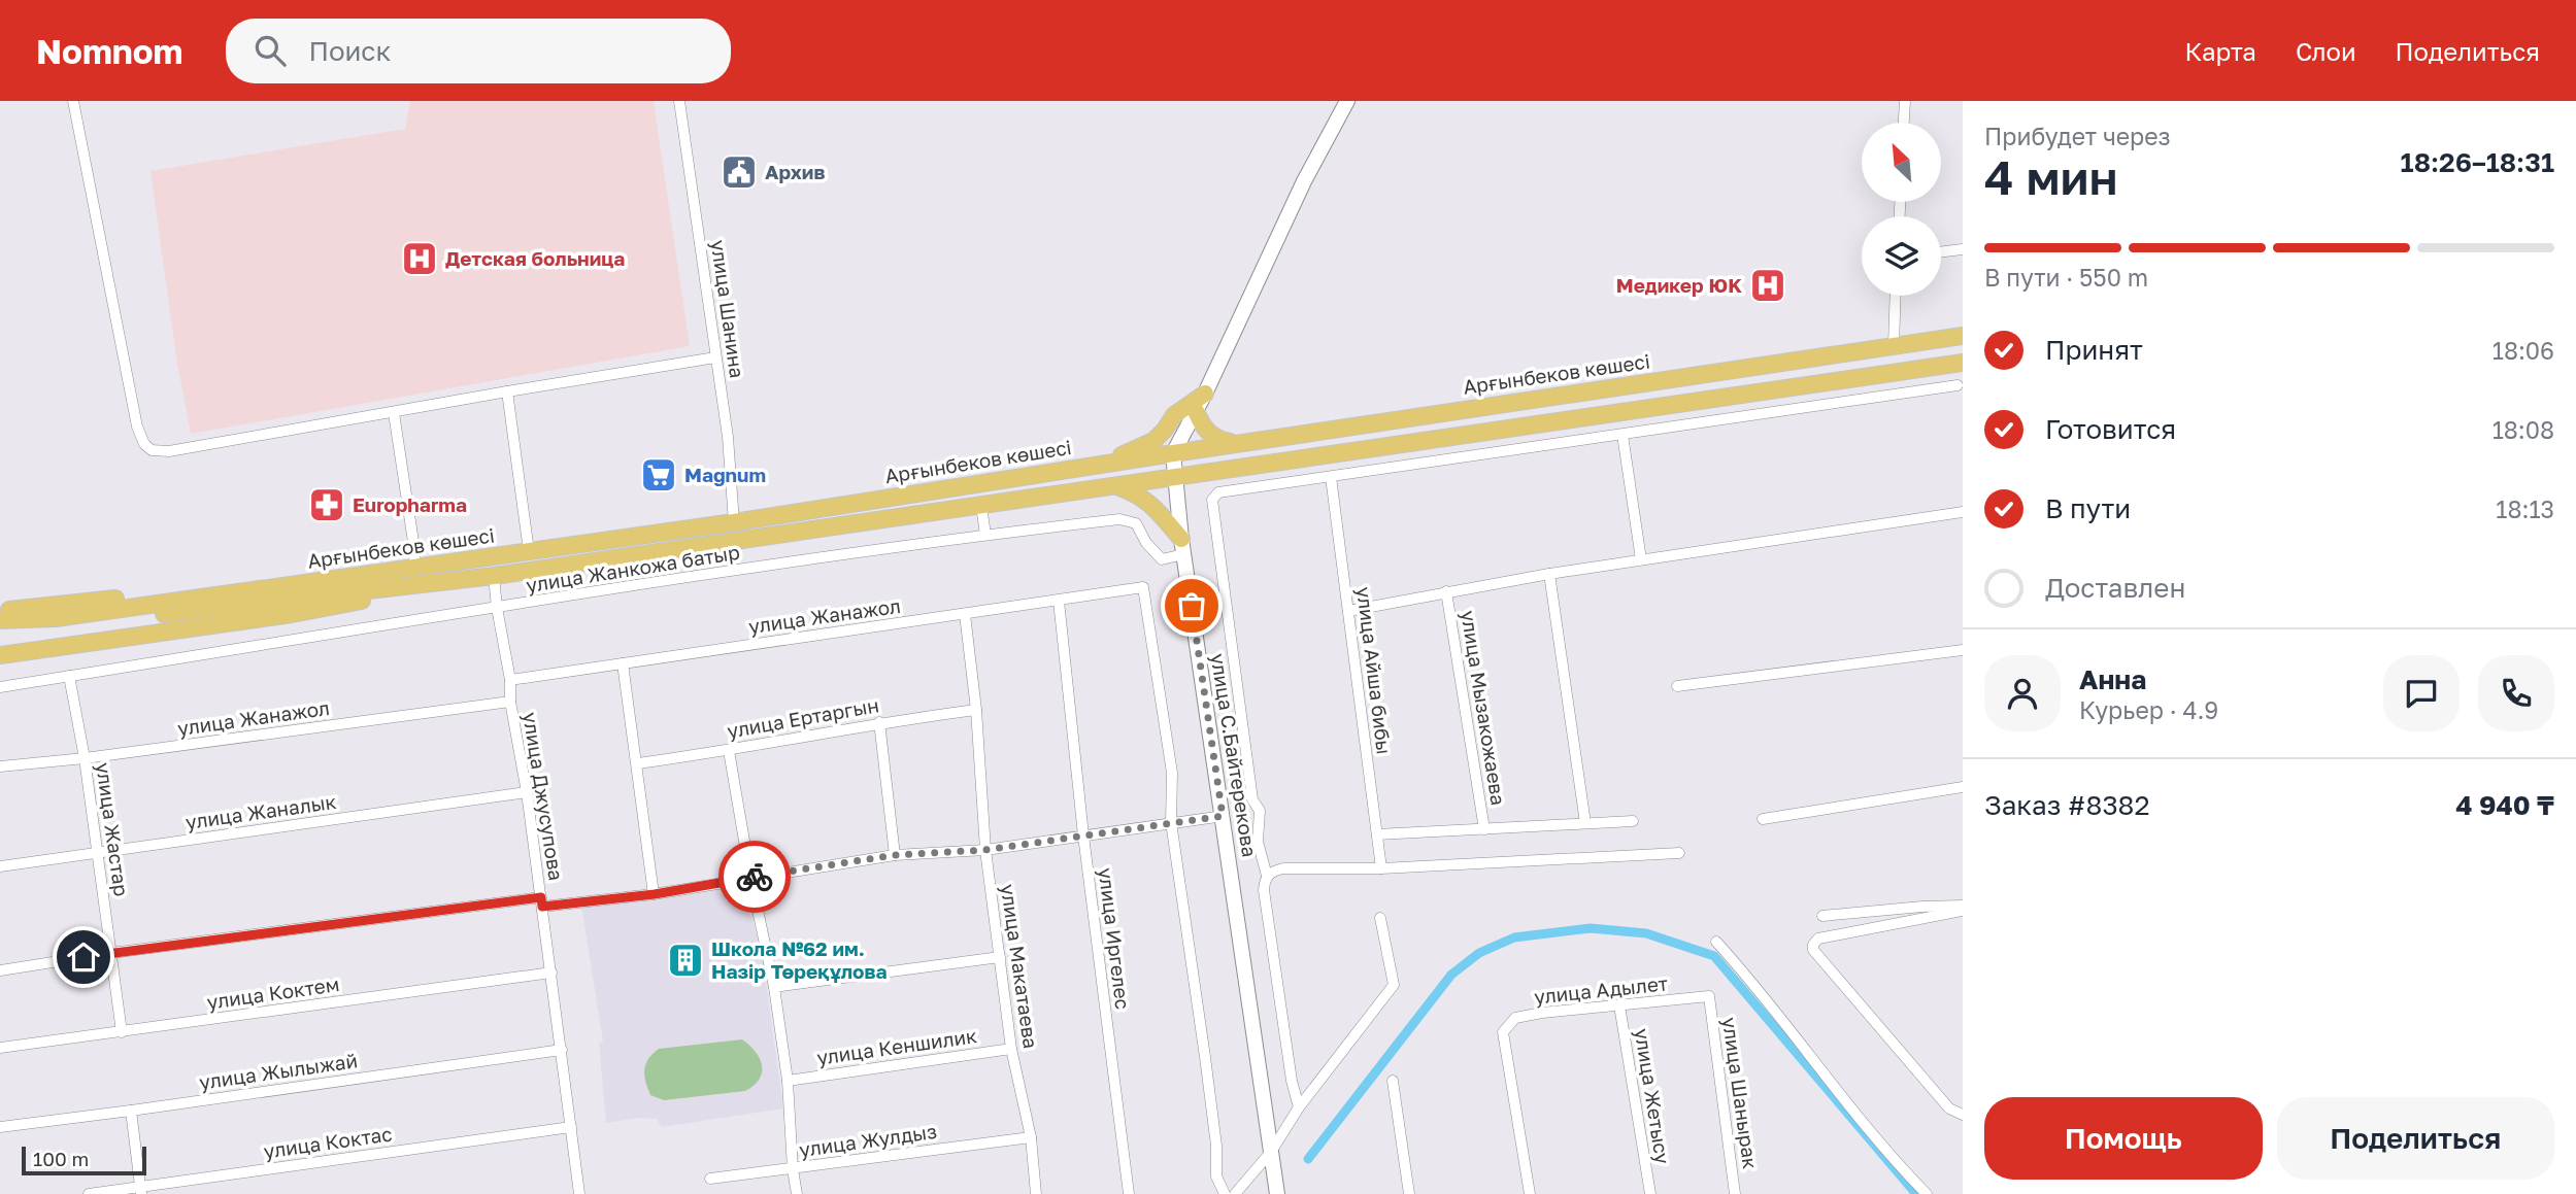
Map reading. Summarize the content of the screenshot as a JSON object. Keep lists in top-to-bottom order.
{
  "streets": {
    "main road": ["Арғынбеков көшесі", "улица С.Байтерекова"],
    "street": [
      "улица Шанина",
      "улица Жанкожа батыр",
      "улица Жанажол",
      "улица Айша бибы",
      "улица Мызакожаева",
      "улица Ертаргын",
      "улица Джусупова",
      "улица Жаналык",
      "улица Жастар",
      "улица Иргелес",
      "улица Макатаева",
      "улица Адылет",
      "улица Коктем",
      "улица Кеншилик",
      "улица Жылыжай",
      "улица Шанырак",
      "улица Жетысу",
      "улица Жулдыз",
      "улица Коктас"
    ]
  },
  "crossings": [
    ["улица Шанина", "Арғынбеков көшесі"],
    ["Арғынбеков көшесі", "улица С.Байтерекова"],
    ["Арғынбеков көшесі", "улица Джусупова"],
    ["улица Жанкожа батыр", "улица С.Байтерекова"],
    ["улица Жанкожа батыр", "улица Джусупова"],
    ["улица Жанкожа батыр", "улица Жастар"],
    ["улица Жанажол", "улица Джусупова"],
    ["улица Жанажол", "улица Жастар"],
    ["улица Жанажол", "улица Иргелес"],
    ["улица Жанажол", "улица Макатаева"],
    ["улица Ертаргын", "улица Макатаева"],
    ["улица Джусупова", "улица Жаналык"],
    ["улица Джусупова", "улица Коктем"],
    ["улица Джусупова", "улица Жылыжай"],
    ["улица Джусупова", "улица Коктас"],
    ["улица Жаналык", "улица Жастар"],
    ["улица Жастар", "улица Коктем"],
    ["улица Макатаева", "улица Кеншилик"],
    ["улица Макатаева", "улица Жулдыз"],
    ["улица Адылет", "улица Шанырак"],
    ["улица Адылет", "улица Жетысу"]
  ],
  "places": {
    "public building": ["Архив"],
    "hospital": ["Детская больница", "Медикер ЮK"],
    "supermarket": ["Magnum"],
    "pharmacy": ["Europharma"],
    "building": ["Школа №62 им. Назір Төреқұлова"]
  },
  "scale_bar": "100 m",
  "north": "top left",
  "page": {
    "header": "Nomnom",
    "search": "Поиск",
    "nav": ["Карта", "Слои", "Поделиться"],
    "heading": ["4 мин", "Прибудет через", "18:26–18:31"],
    "panel": [
      "Анна",
      "Курьер · 4.9",
      "Заказ #8382",
      "4 940 ₸"
    ],
    "bar": "В пути · 550 m",
    "list": [
      ["Принят", "18:06"],
      ["Готовится", "18:08"],
      ["В пути", "18:13"],
      "Доставлен"
    ],
    "buttons": ["Помощь", "Поделиться"],
    "scale": "100 m"
  }
}
